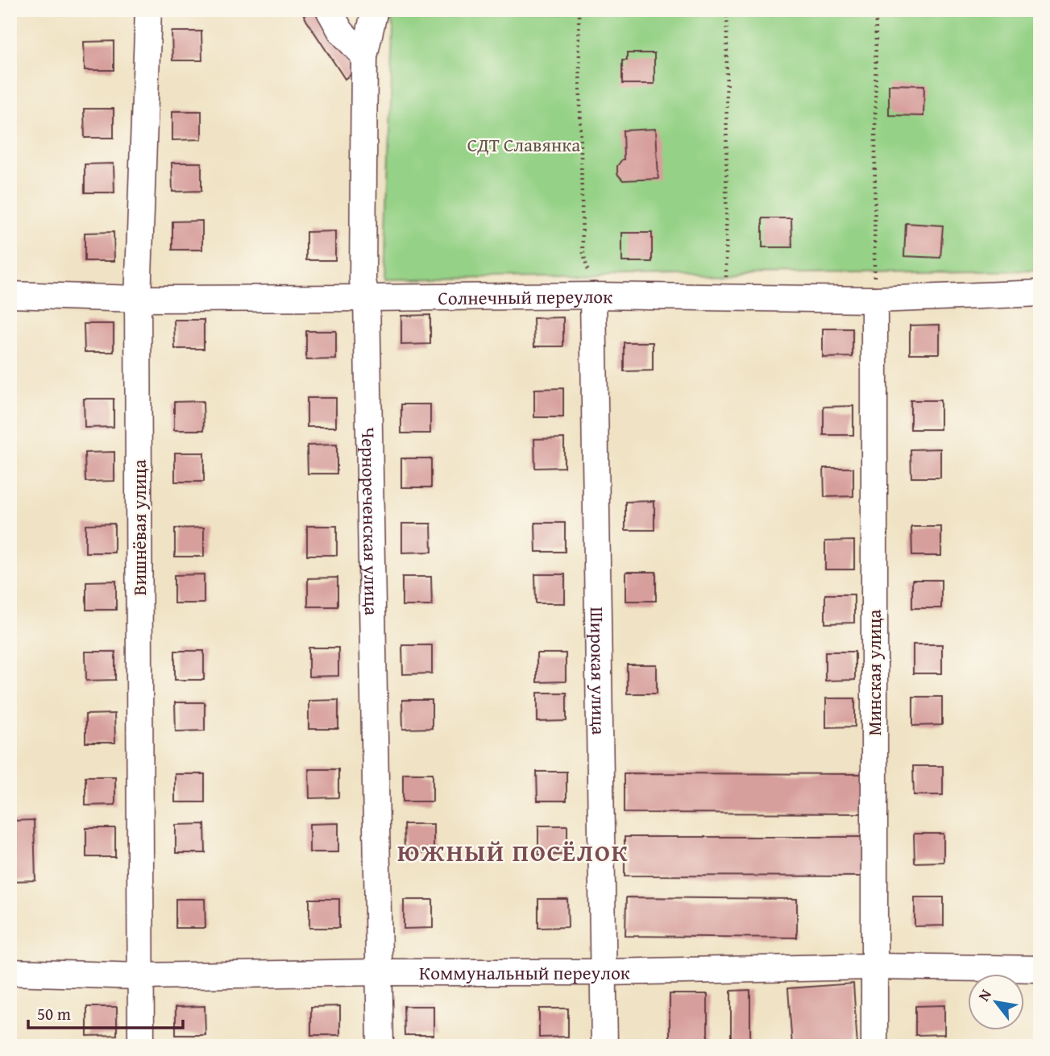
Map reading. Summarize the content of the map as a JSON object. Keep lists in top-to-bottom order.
{
  "streets": {
    "street": [
      "Солнечный переулок",
      "Чернореченская улица",
      "Вишнёвая улица",
      "Широкая улица",
      "Минская улица",
      "Коммунальный переулок"
    ]
  },
  "crossings": [
    ["Солнечный переулок", "Чернореченская улица"],
    ["Солнечный переулок", "Вишнёвая улица"],
    ["Солнечный переулок", "Широкая улица"],
    ["Солнечный переулок", "Минская улица"],
    ["Чернореченская улица", "Коммунальный переулок"],
    ["Вишнёвая улица", "Коммунальный переулок"],
    ["Широкая улица", "Коммунальный переулок"],
    ["Минская улица", "Коммунальный переулок"]
  ],
  "districts": ["ЮЖНЫЙ ПОСЁЛОК"],
  "parks": ["СДТ Славянка"],
  "scale_bar": "50 m",
  "north": "top left"
}
